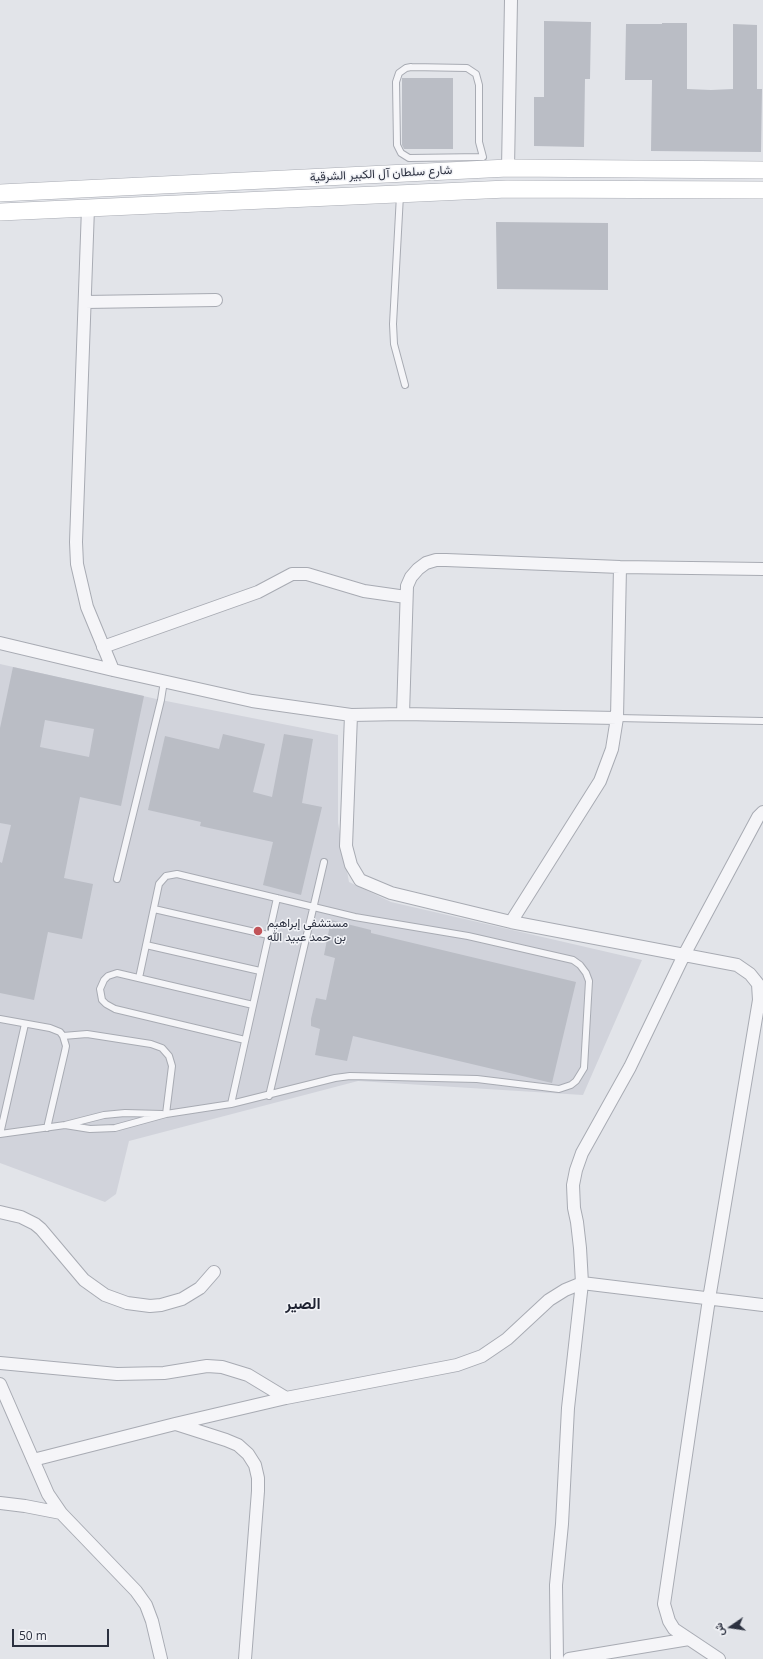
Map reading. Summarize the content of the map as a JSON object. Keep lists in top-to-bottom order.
{
  "streets": {
    "main road": ["شارع سلطان آل الكبير الشرقية"]
  },
  "districts": ["الصير"],
  "places": ["مستشفى إبراهيم بن حمد عبيد الله"],
  "scale_bar": "50 m",
  "north": "left"
}
